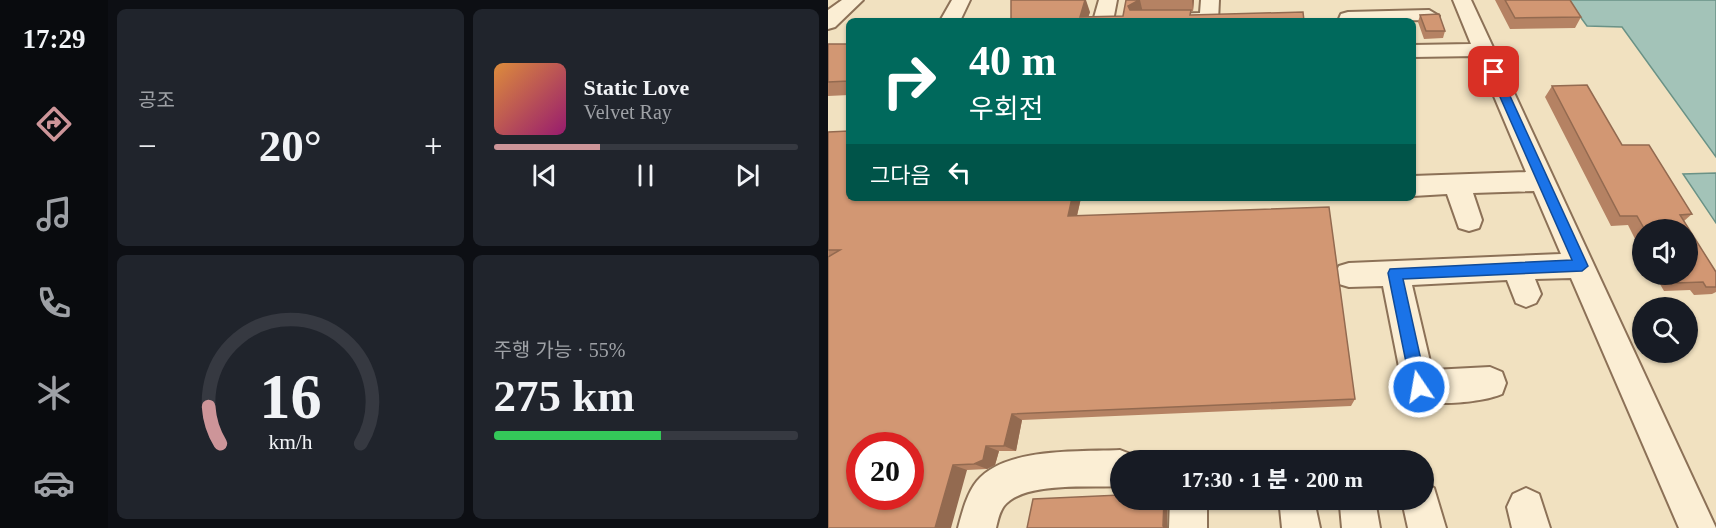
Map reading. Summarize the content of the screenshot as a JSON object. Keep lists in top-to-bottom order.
{
  "page": {
    "tabs": "17:29",
    "tile": [
      "공조",
      ["주행 가능 · 55%", "275 km"]
    ],
    "turn": ["40 m", "우회전"],
    "song": ["Static Love", "Velvet Ray"],
    "heat": ["−", "20°", "+"],
    "then": "그다음",
    "limit": "20",
    "trip": "17:30 · 1 분 · 200 m",
    "gauge": ["16", "km/h"]
  }
}
